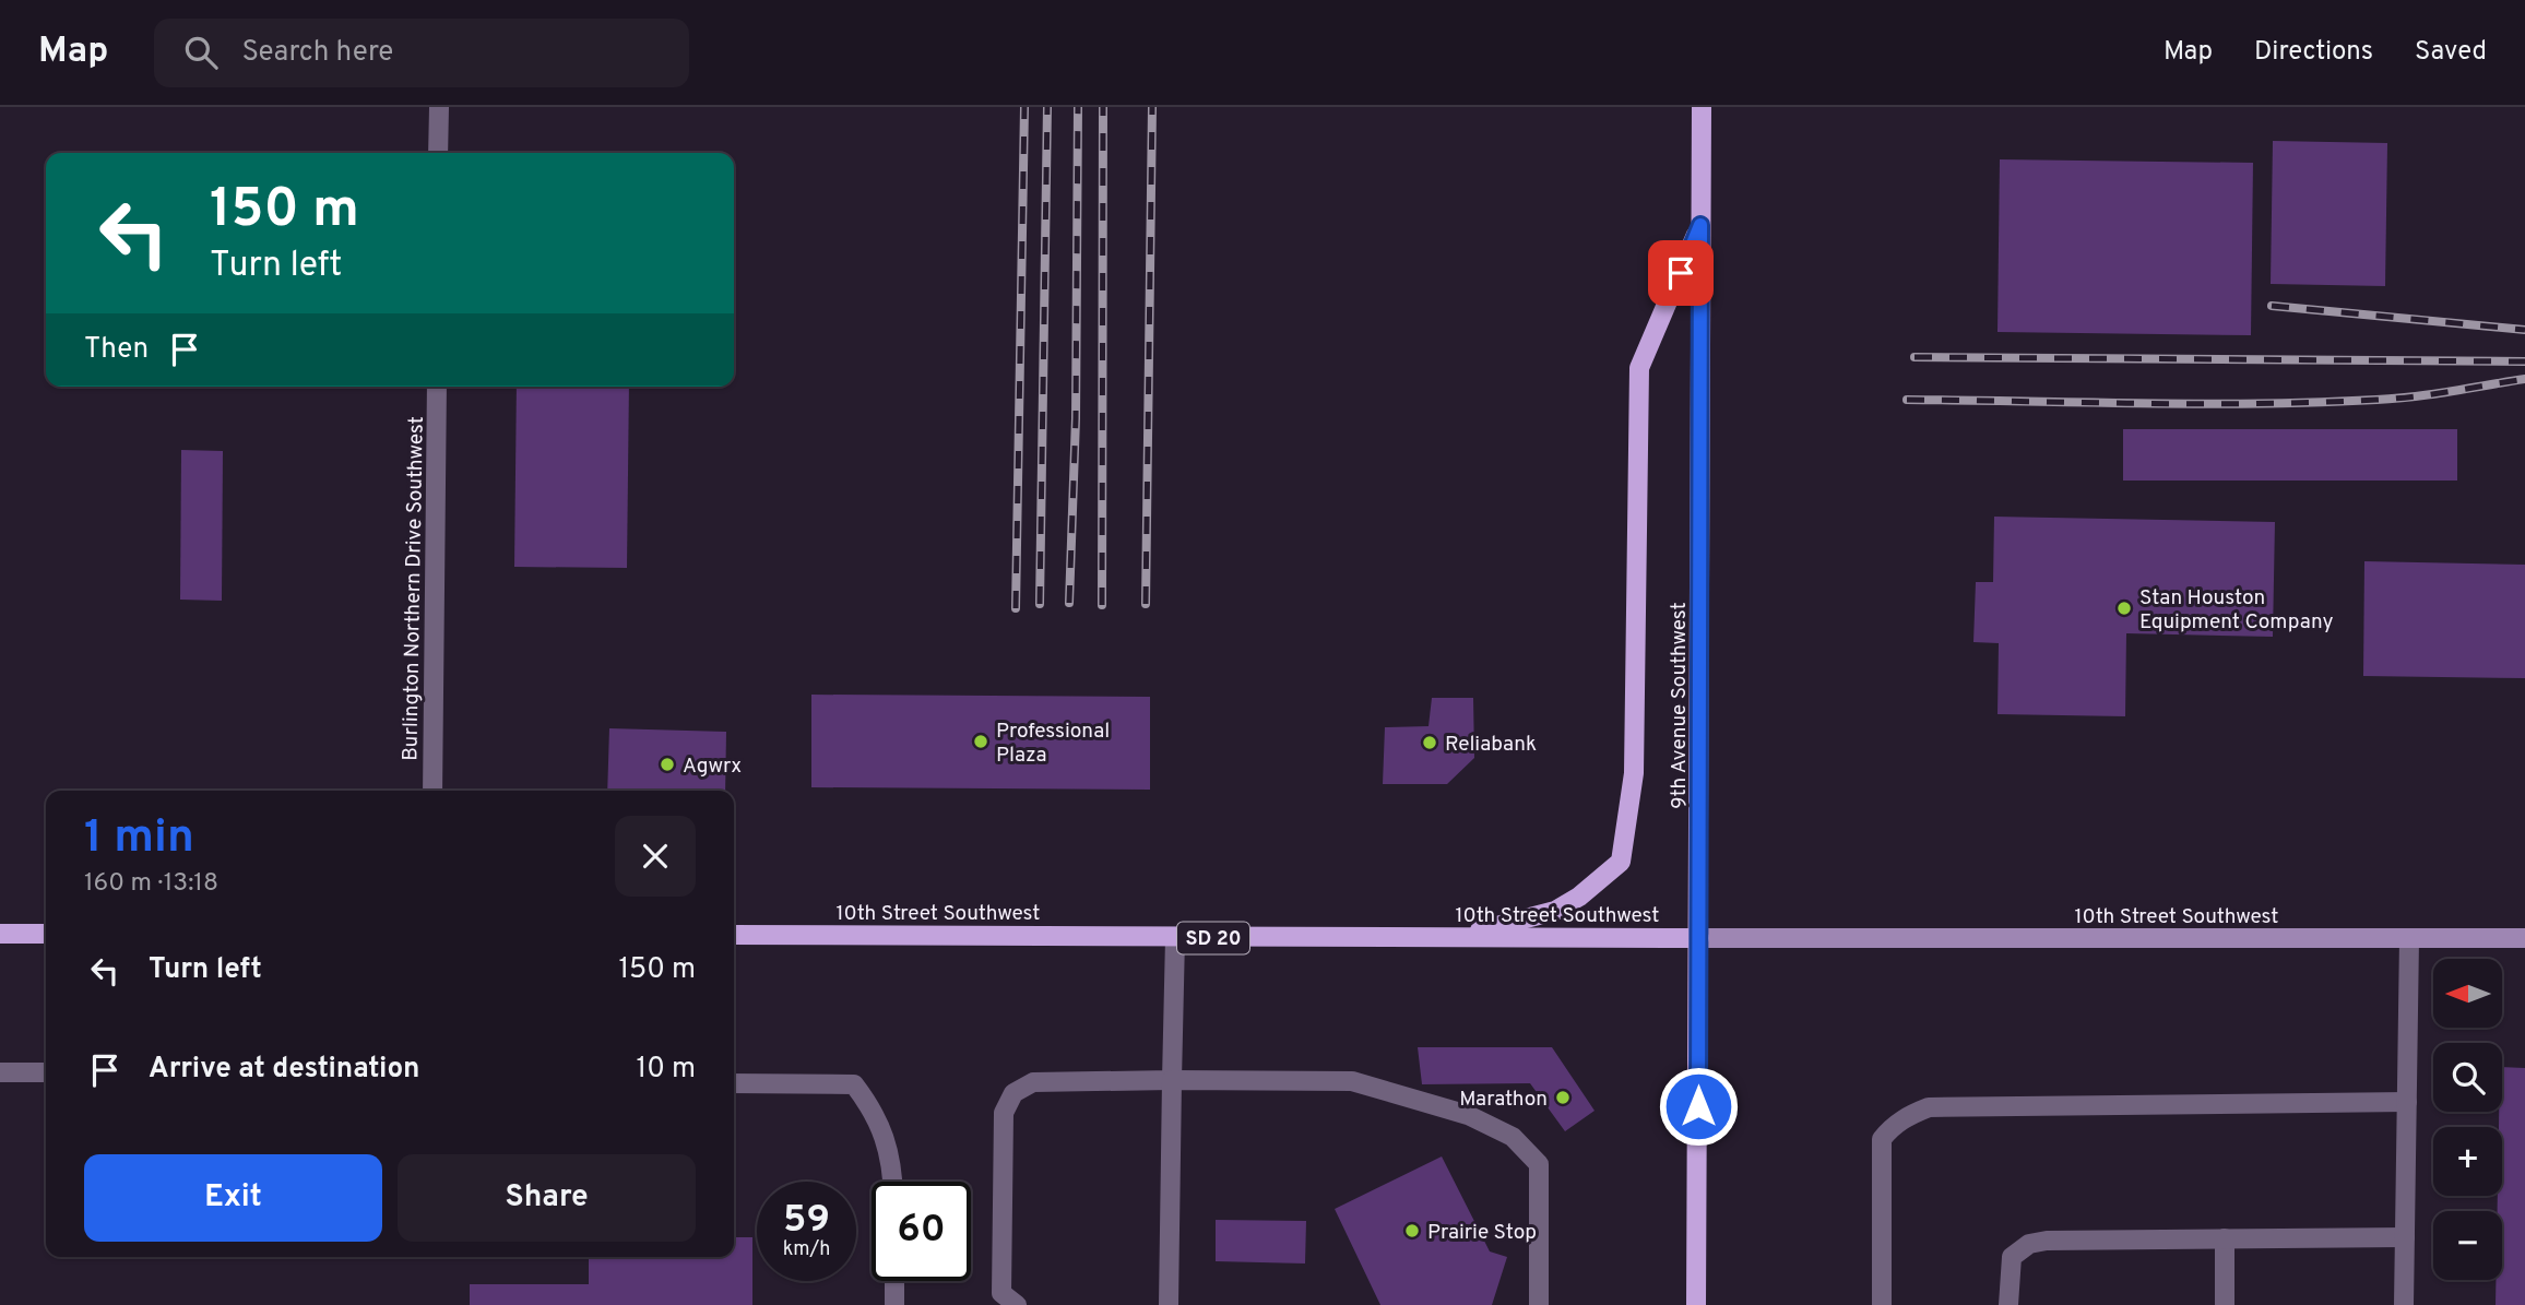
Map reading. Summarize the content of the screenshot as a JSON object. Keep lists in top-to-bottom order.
{
  "streets": {
    "main road": ["9th Avenue Southwest", "10th Street Southwest", "SD 20"],
    "street": ["Burlington Northern Drive Southwest"]
  },
  "crossings": [
    ["9th Avenue Southwest", "10th Street Southwest"]
  ],
  "places": [
    "Stan Houston Equipment Company",
    "Professional Plaza",
    "Reliabank",
    "Agwrx",
    "Marathon",
    "Prairie Stop"
  ],
  "north": "left",
  "page": {
    "header": "Map",
    "search": "Search here",
    "nav": ["Map", "Directions", "Saved"],
    "turn": ["150 m", "Turn left"],
    "then": "Then",
    "heading": ["1 min", "160 m · 13:18"],
    "list": [
      {
        "name": "Turn left",
        "value": "150 m"
      },
      {
        "name": "Arrive at destination",
        "value": "10 m"
      }
    ],
    "map_buttons": ["+", "−"],
    "buttons": ["Exit", "Share"],
    "speed": "59 km/h",
    "limit": "60"
  }
}
